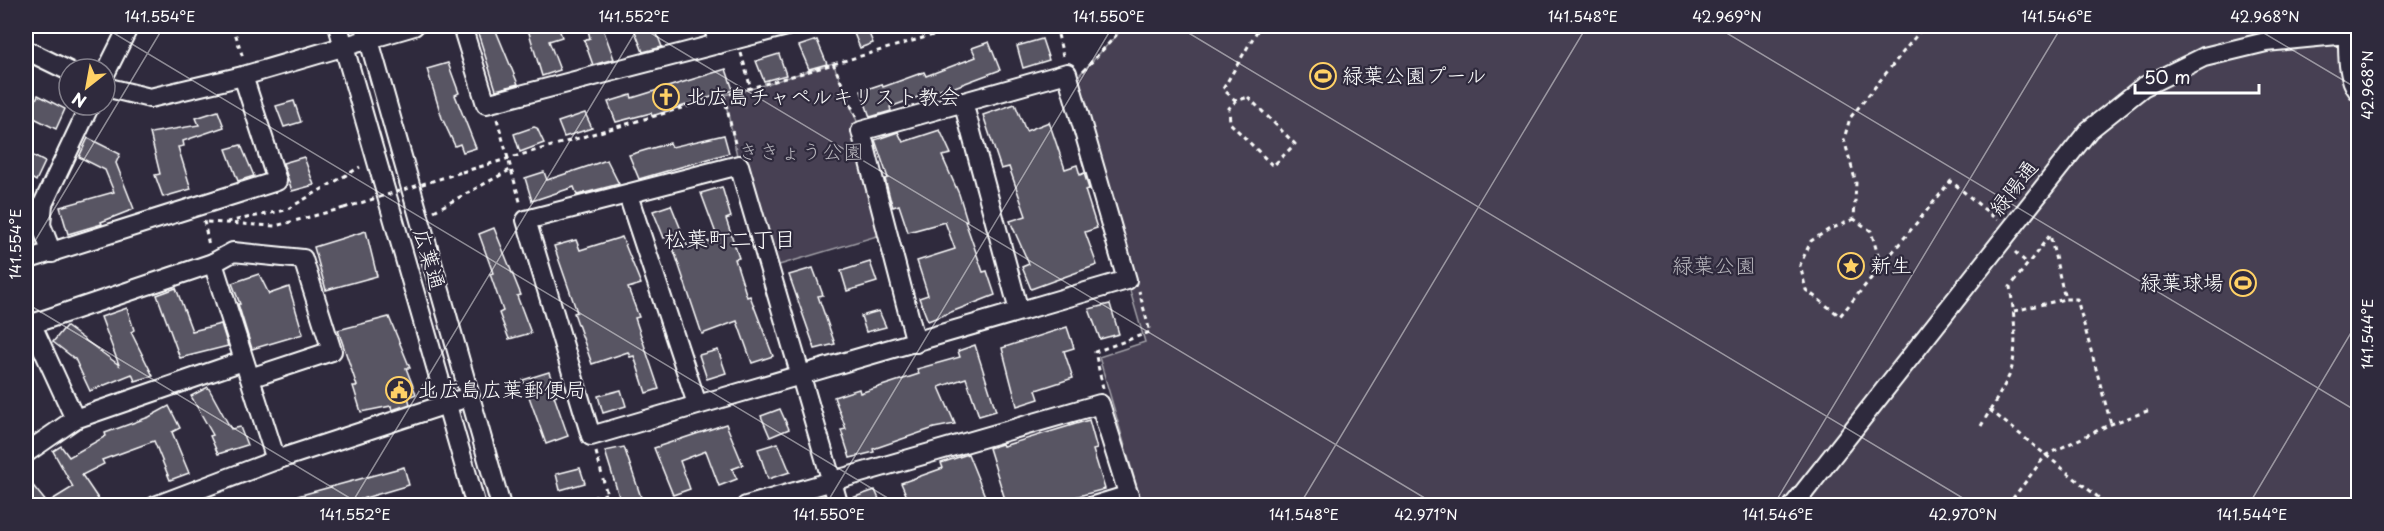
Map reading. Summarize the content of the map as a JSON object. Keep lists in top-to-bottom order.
{
  "streets": {
    "street": ["緑陽通", "広葉通"]
  },
  "districts": ["松葉町二丁目"],
  "parks": ["ききょう公園", "緑葉公園"],
  "places": {
    "sports": ["緑葉公園プール", "緑葉球場"],
    "church": ["北広島チャペルキリスト教会"],
    "place": ["新生"],
    "public building": ["北広島広葉郵便局"]
  },
  "scale_bar": "50 m",
  "north": "bottom left",
  "coordinates": [
    "141.554°E",
    "141.552°E",
    "141.550°E",
    "141.548°E",
    "42.969°N",
    "141.546°E",
    "42.968°N",
    "141.544°E",
    "42.971°N",
    "42.970°N"
  ]
}
